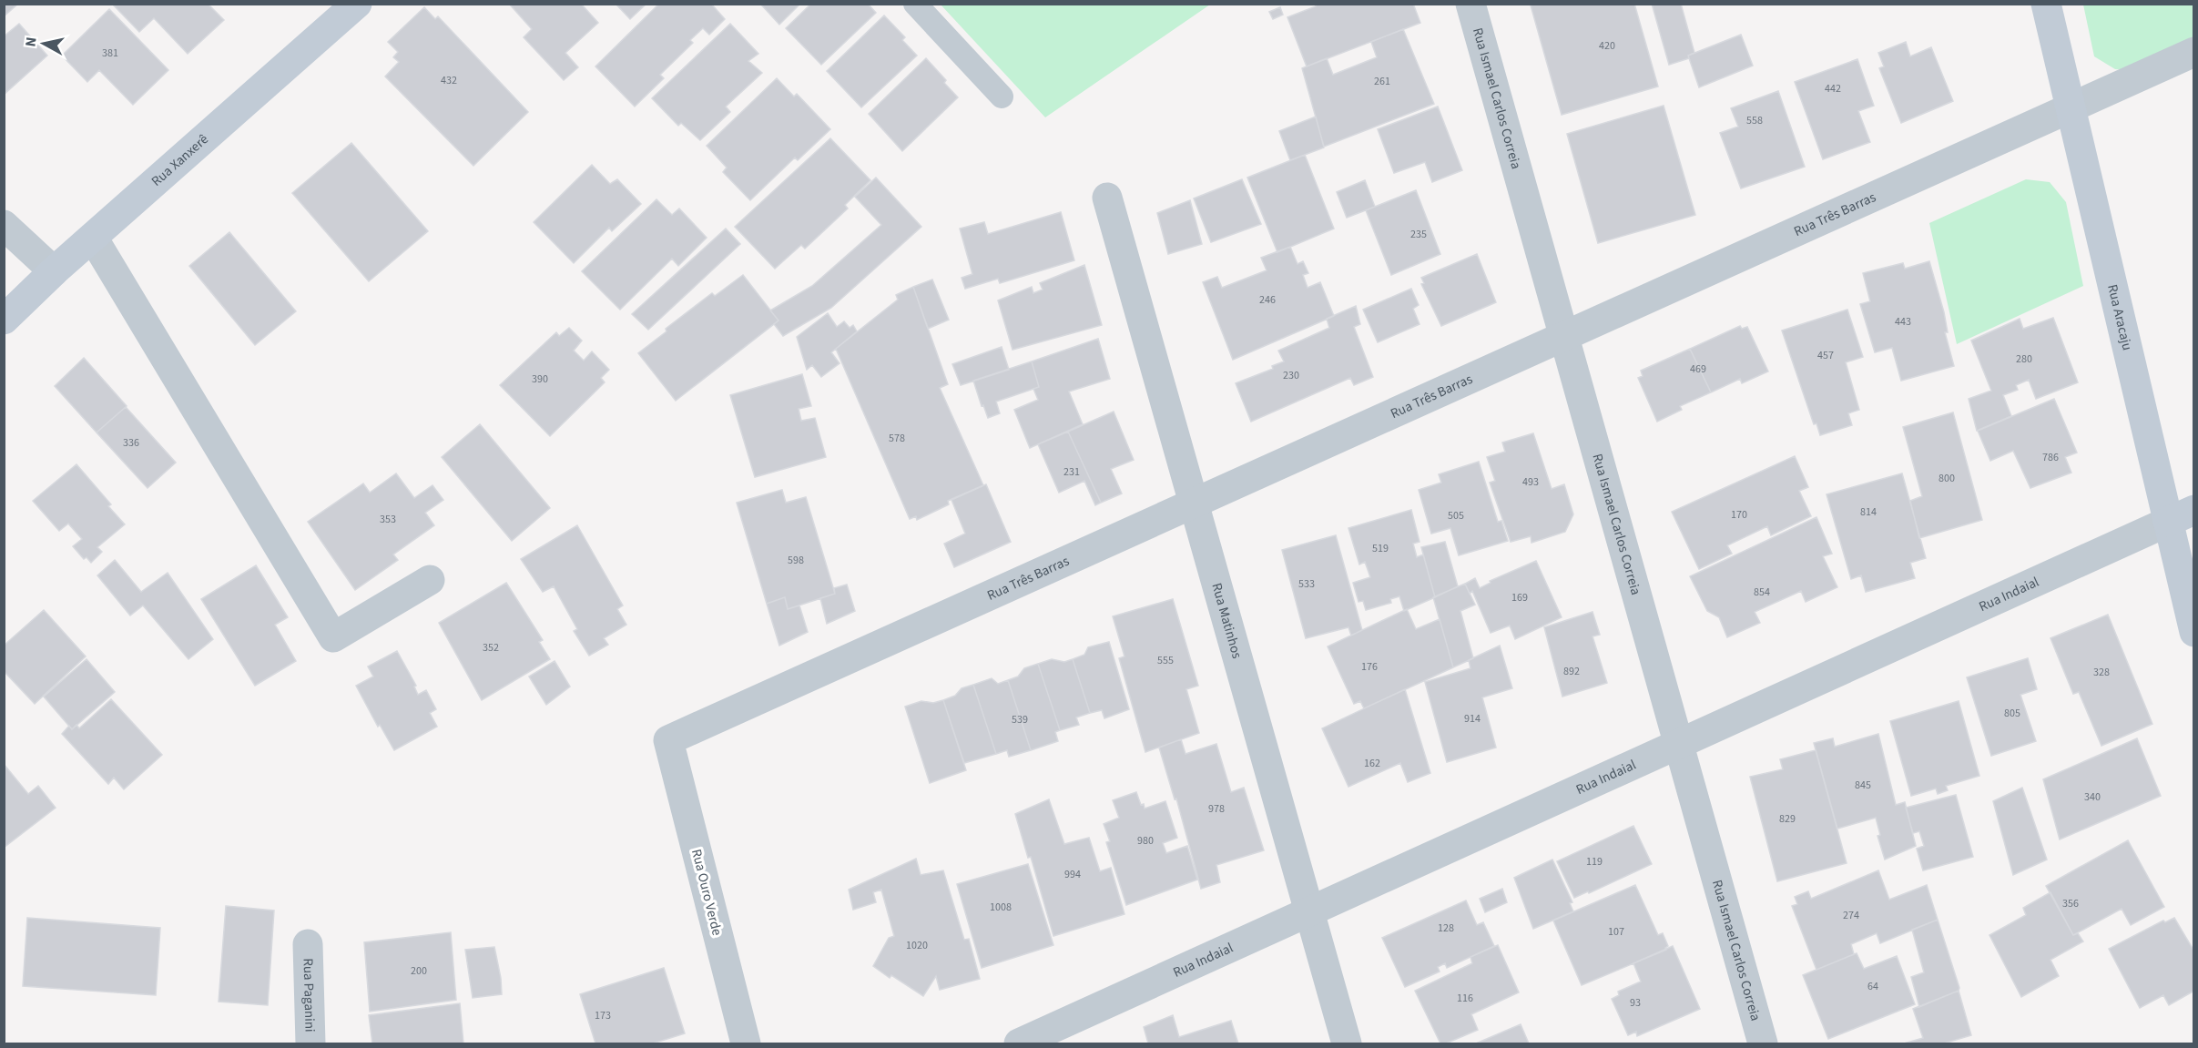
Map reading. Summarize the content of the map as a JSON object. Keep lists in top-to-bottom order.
{
  "streets": {
    "street": [
      "Rua Ismael Carlos Correia",
      "Rua Xanxerê",
      "Rua Três Barras",
      "Rua Aracaju",
      "Rua Indaial",
      "Rua Matinhos",
      "Rua Ouro Verde",
      "Rua Paganini"
    ]
  },
  "crossings": [
    ["Rua Ismael Carlos Correia", "Rua Três Barras"],
    ["Rua Ismael Carlos Correia", "Rua Indaial"],
    ["Rua Três Barras", "Rua Aracaju"],
    ["Rua Três Barras", "Rua Matinhos"],
    ["Rua Três Barras", "Rua Ouro Verde"],
    ["Rua Aracaju", "Rua Indaial"],
    ["Rua Indaial", "Rua Matinhos"]
  ],
  "house_numbers": [
    "420",
    "381",
    "432",
    "261",
    "442",
    "558",
    "235",
    "246",
    "443",
    "457",
    "280",
    "469",
    "230",
    "390",
    "578",
    "336",
    "786",
    "231",
    "800",
    "493",
    "814",
    "170",
    "505",
    "353",
    "519",
    "598",
    "533",
    "854",
    "169",
    "352",
    "555",
    "176",
    "892",
    "328",
    "805",
    "914",
    "539",
    "162",
    "845",
    "340",
    "978",
    "829",
    "980",
    "119",
    "994",
    "356",
    "1008",
    "274",
    "128",
    "107",
    "1020",
    "200",
    "64",
    "116",
    "93",
    "173"
  ],
  "north": "left"
}
